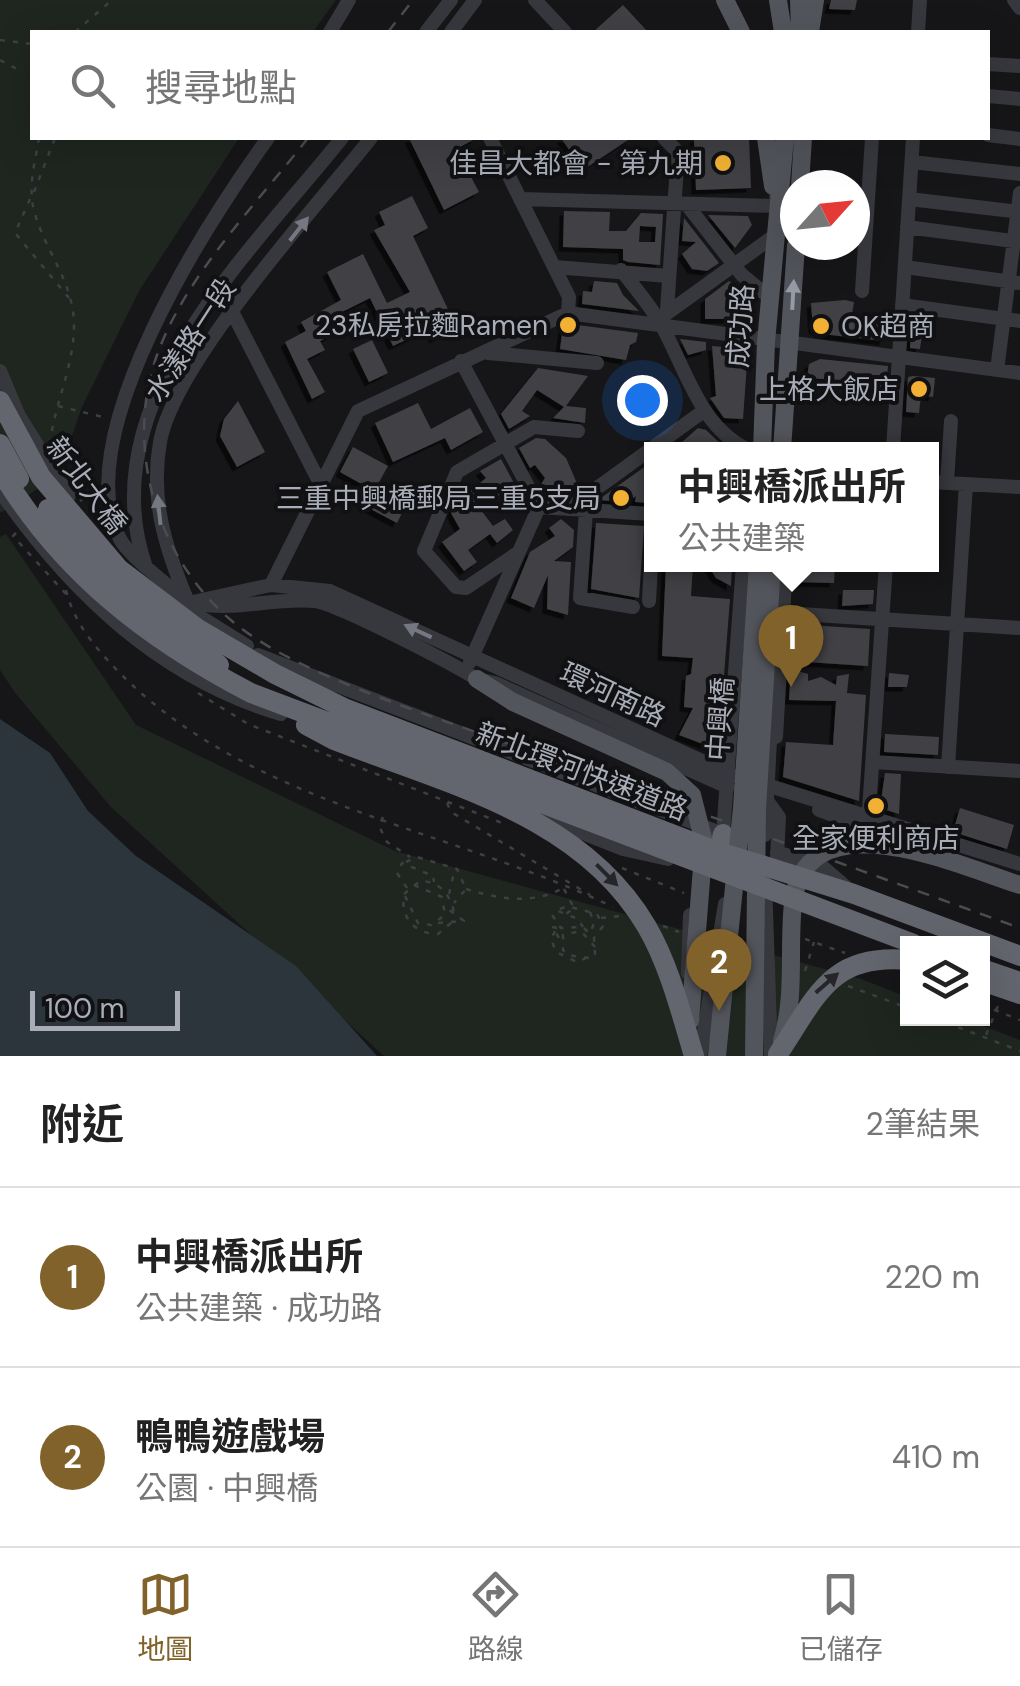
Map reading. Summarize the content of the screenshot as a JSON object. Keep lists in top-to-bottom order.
{
  "streets": {
    "highway": ["新北大橋", "新北環河快速道路"],
    "main road": ["成功路", "中興橋"],
    "street": ["水漾路一段", "環河南路"]
  },
  "crossings": [
    ["水漾路一段", "環河南路"],
    ["新北大橋", "新北環河快速道路"]
  ],
  "places": [
    "佳昌大都會 - 第九期",
    "23私房拉麵Ramen",
    "OK超商",
    "上格大飯店",
    "三重中興橋郵局三重5支局",
    "全家便利商店"
  ],
  "scale_bar": "100 m",
  "north": "top right",
  "page": {
    "search": "搜尋地點",
    "popup": ["中興橋派出所", "公共建築"],
    "pins": ["1", "2"],
    "scale": "100 m",
    "heading": ["附近", "2筆結果"],
    "list": [
      {
        "mark": "1",
        "name": "中興橋派出所",
        "note": "公共建築 · 成功路",
        "value": "220 m"
      },
      {
        "mark": "2",
        "name": "鴨鴨遊戲場",
        "note": "公園 · 中興橋",
        "value": "410 m"
      }
    ],
    "nav": ["地圖", "路線", "已儲存"]
  }
}
